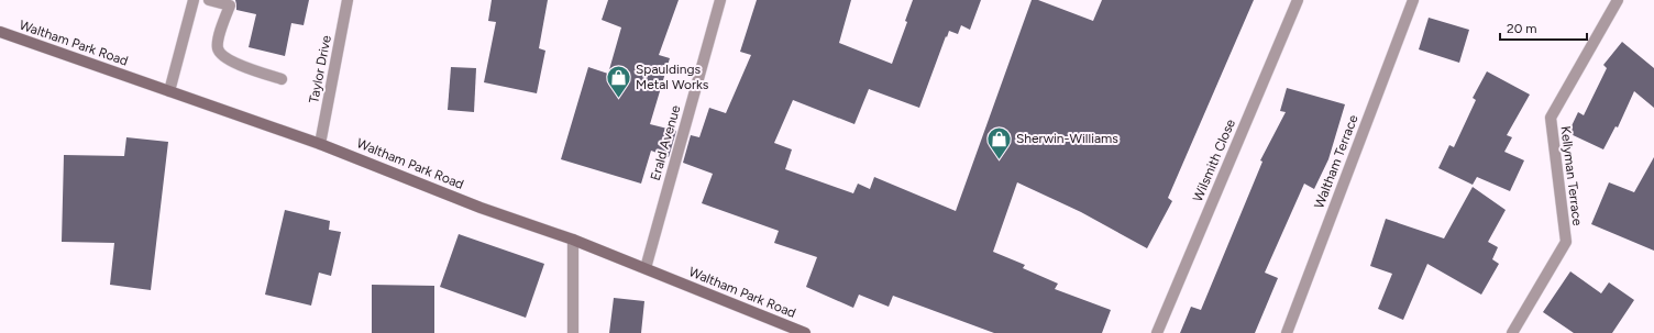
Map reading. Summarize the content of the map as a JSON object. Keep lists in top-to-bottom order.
{
  "streets": {
    "main road": ["Waltham Park Road"],
    "street": [
      "Taylor Drive",
      "Erald Avenue",
      "Wilsmith Close",
      "Waltham Terrace",
      "Kellyman Terrace"
    ]
  },
  "crossings": [
    ["Waltham Park Road", "Taylor Drive"],
    ["Waltham Park Road", "Erald Avenue"]
  ],
  "places": {
    "shop": ["Spauldings Metal Works", "Sherwin-Williams"]
  },
  "scale_bar": "20 m"
}
